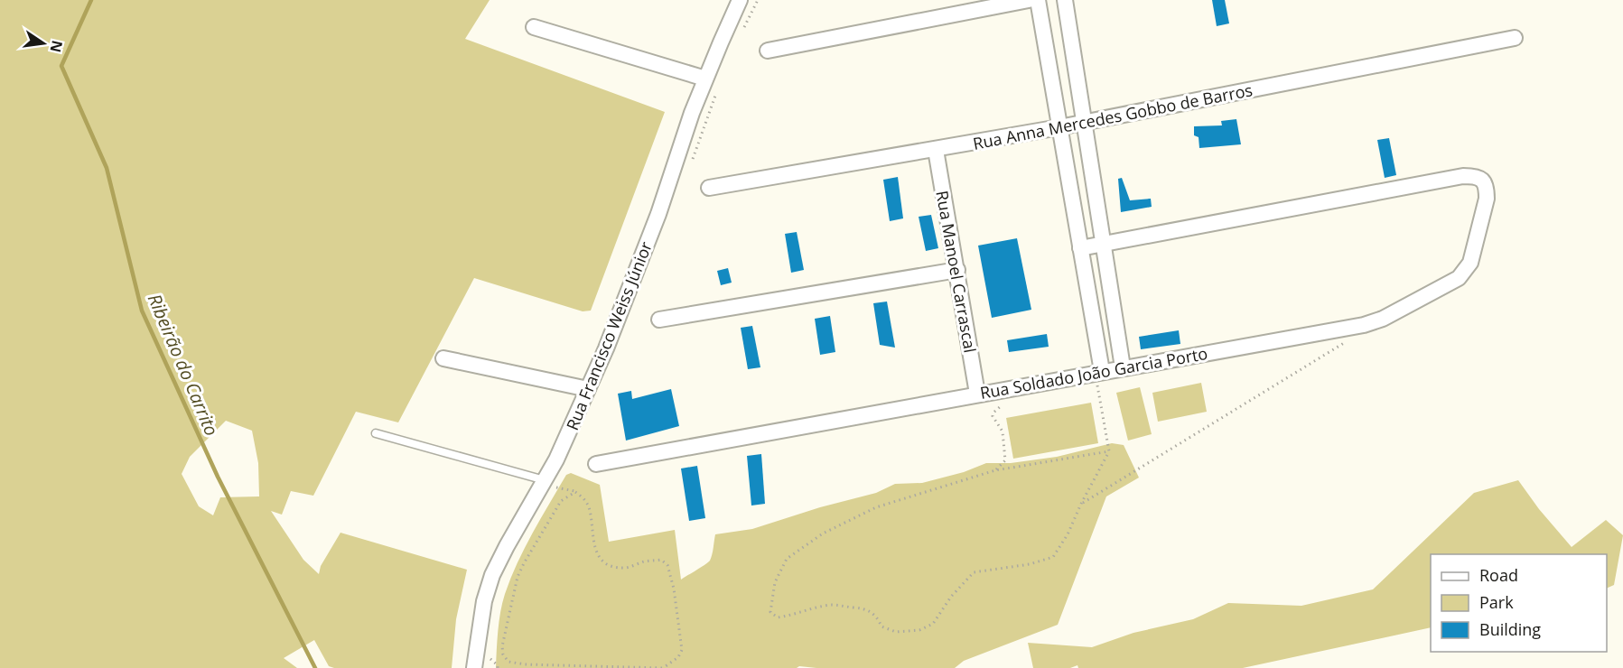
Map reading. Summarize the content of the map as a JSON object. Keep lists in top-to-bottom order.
{
  "streets": {
    "street": [
      "Rua Anna Mercedes Gobbo de Barros",
      "Rua Manoel Carrascal",
      "Rua Francisco Weiss Júnior",
      "Rua Soldado João Garcia Porto"
    ]
  },
  "crossings": [
    ["Rua Anna Mercedes Gobbo de Barros", "Rua Manoel Carrascal"],
    ["Rua Manoel Carrascal", "Rua Soldado João Garcia Porto"]
  ],
  "water": ["Ribeirão do Carrito"],
  "legend": ["Road", "Park", "Building"],
  "north": "right"
}
